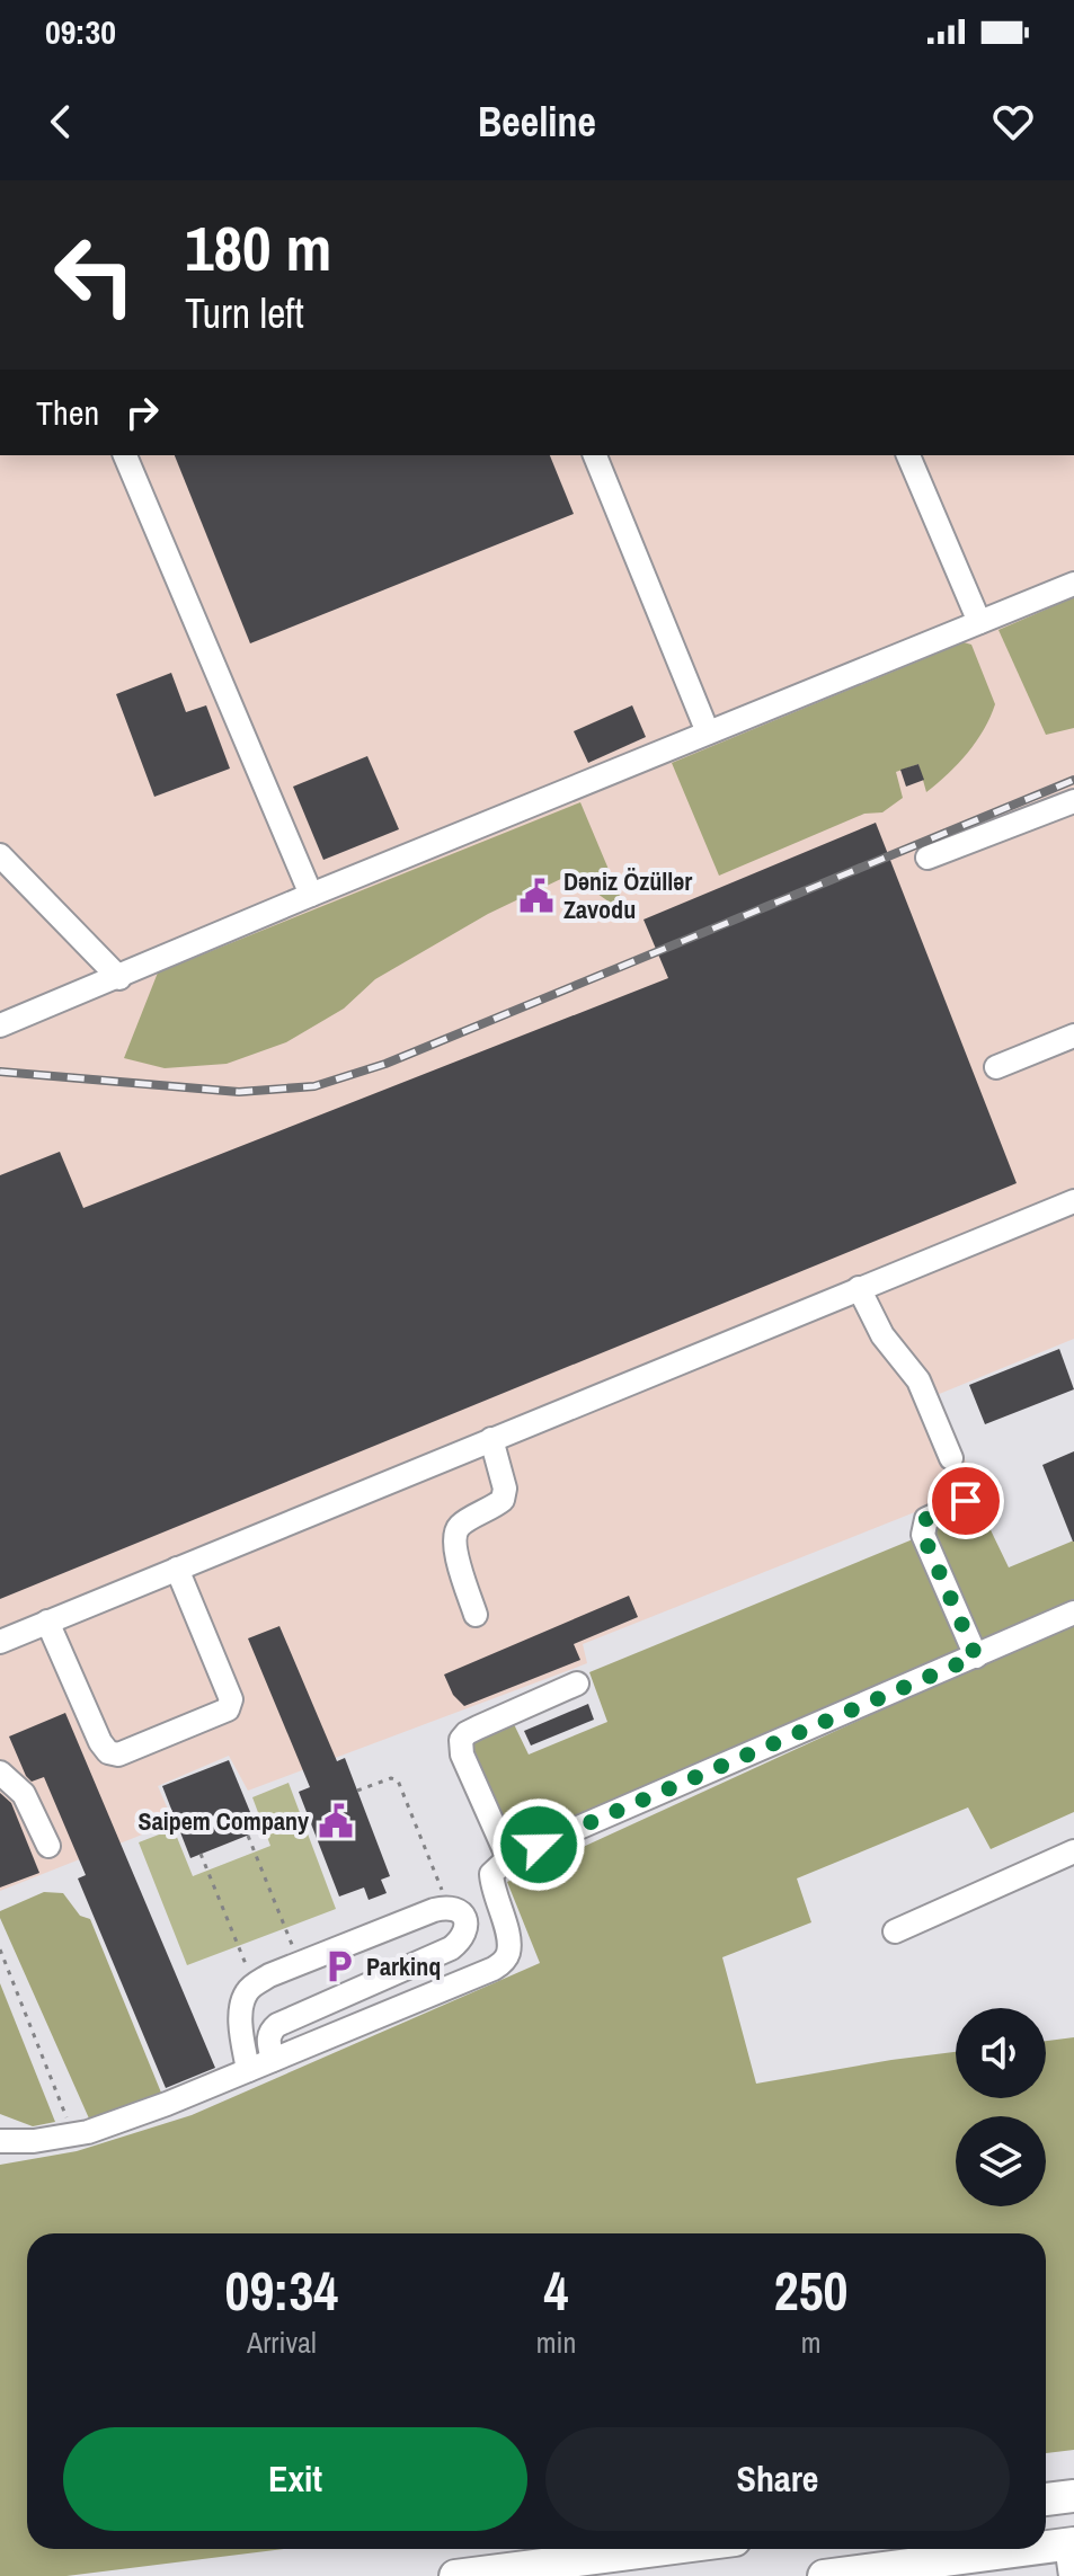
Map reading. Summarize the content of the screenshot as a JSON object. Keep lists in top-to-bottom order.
{
  "places": {
    "public building": ["Dəniz Özüllər Zavodu", "Saipem Company"],
    "parking": ["Parkinq"]
  },
  "page": {
    "status": "09:30",
    "header": "Beeline",
    "turn": ["180 m", "Turn left"],
    "then": "Then",
    "eta": [
      "09:34",
      "Arrival",
      "4",
      "min",
      "250",
      "m"
    ],
    "buttons": ["Exit", "Share"]
  }
}
